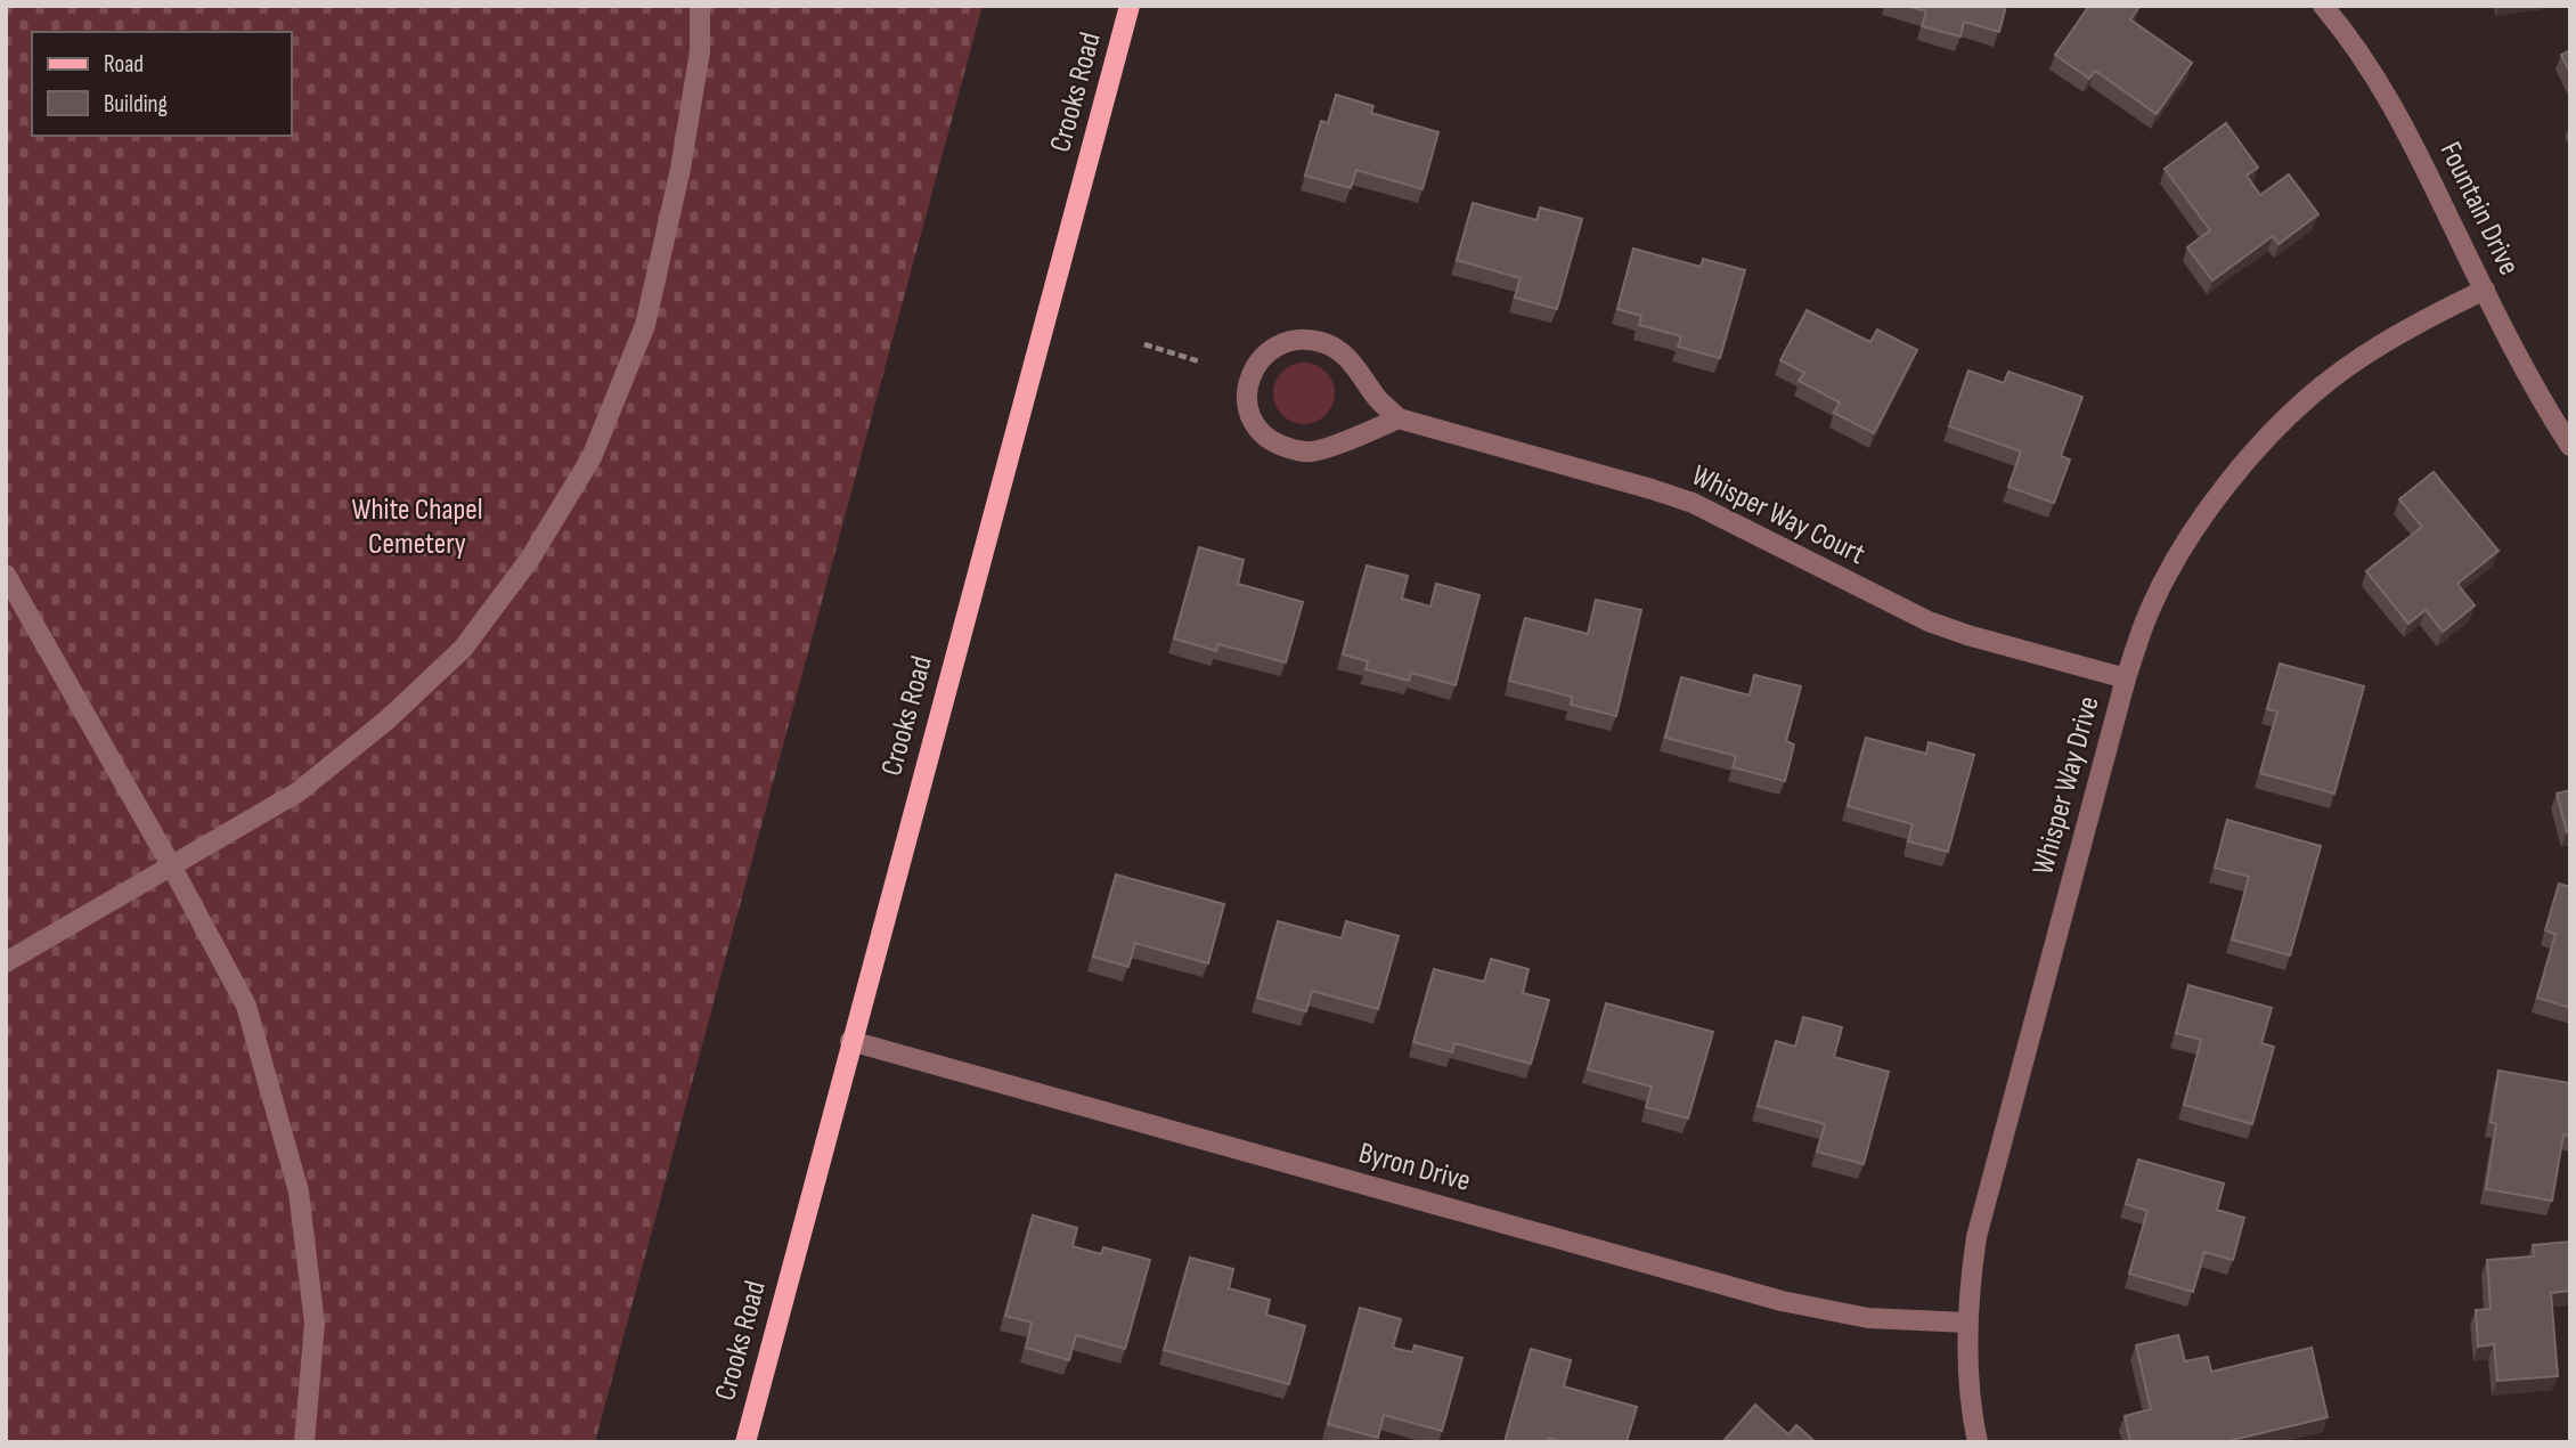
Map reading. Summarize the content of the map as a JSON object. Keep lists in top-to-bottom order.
{
  "streets": {
    "main road": ["Crooks Road"],
    "street": [
      "Fountain Drive",
      "Whisper Way Court",
      "Whisper Way Drive",
      "Byron Drive"
    ]
  },
  "crossings": [
    ["Crooks Road", "Byron Drive"],
    ["Fountain Drive", "Whisper Way Drive"],
    ["Whisper Way Court", "Whisper Way Drive"],
    ["Whisper Way Drive", "Byron Drive"]
  ],
  "parks": ["White Chapel Cemetery"],
  "legend": ["Road", "Building"]
}
